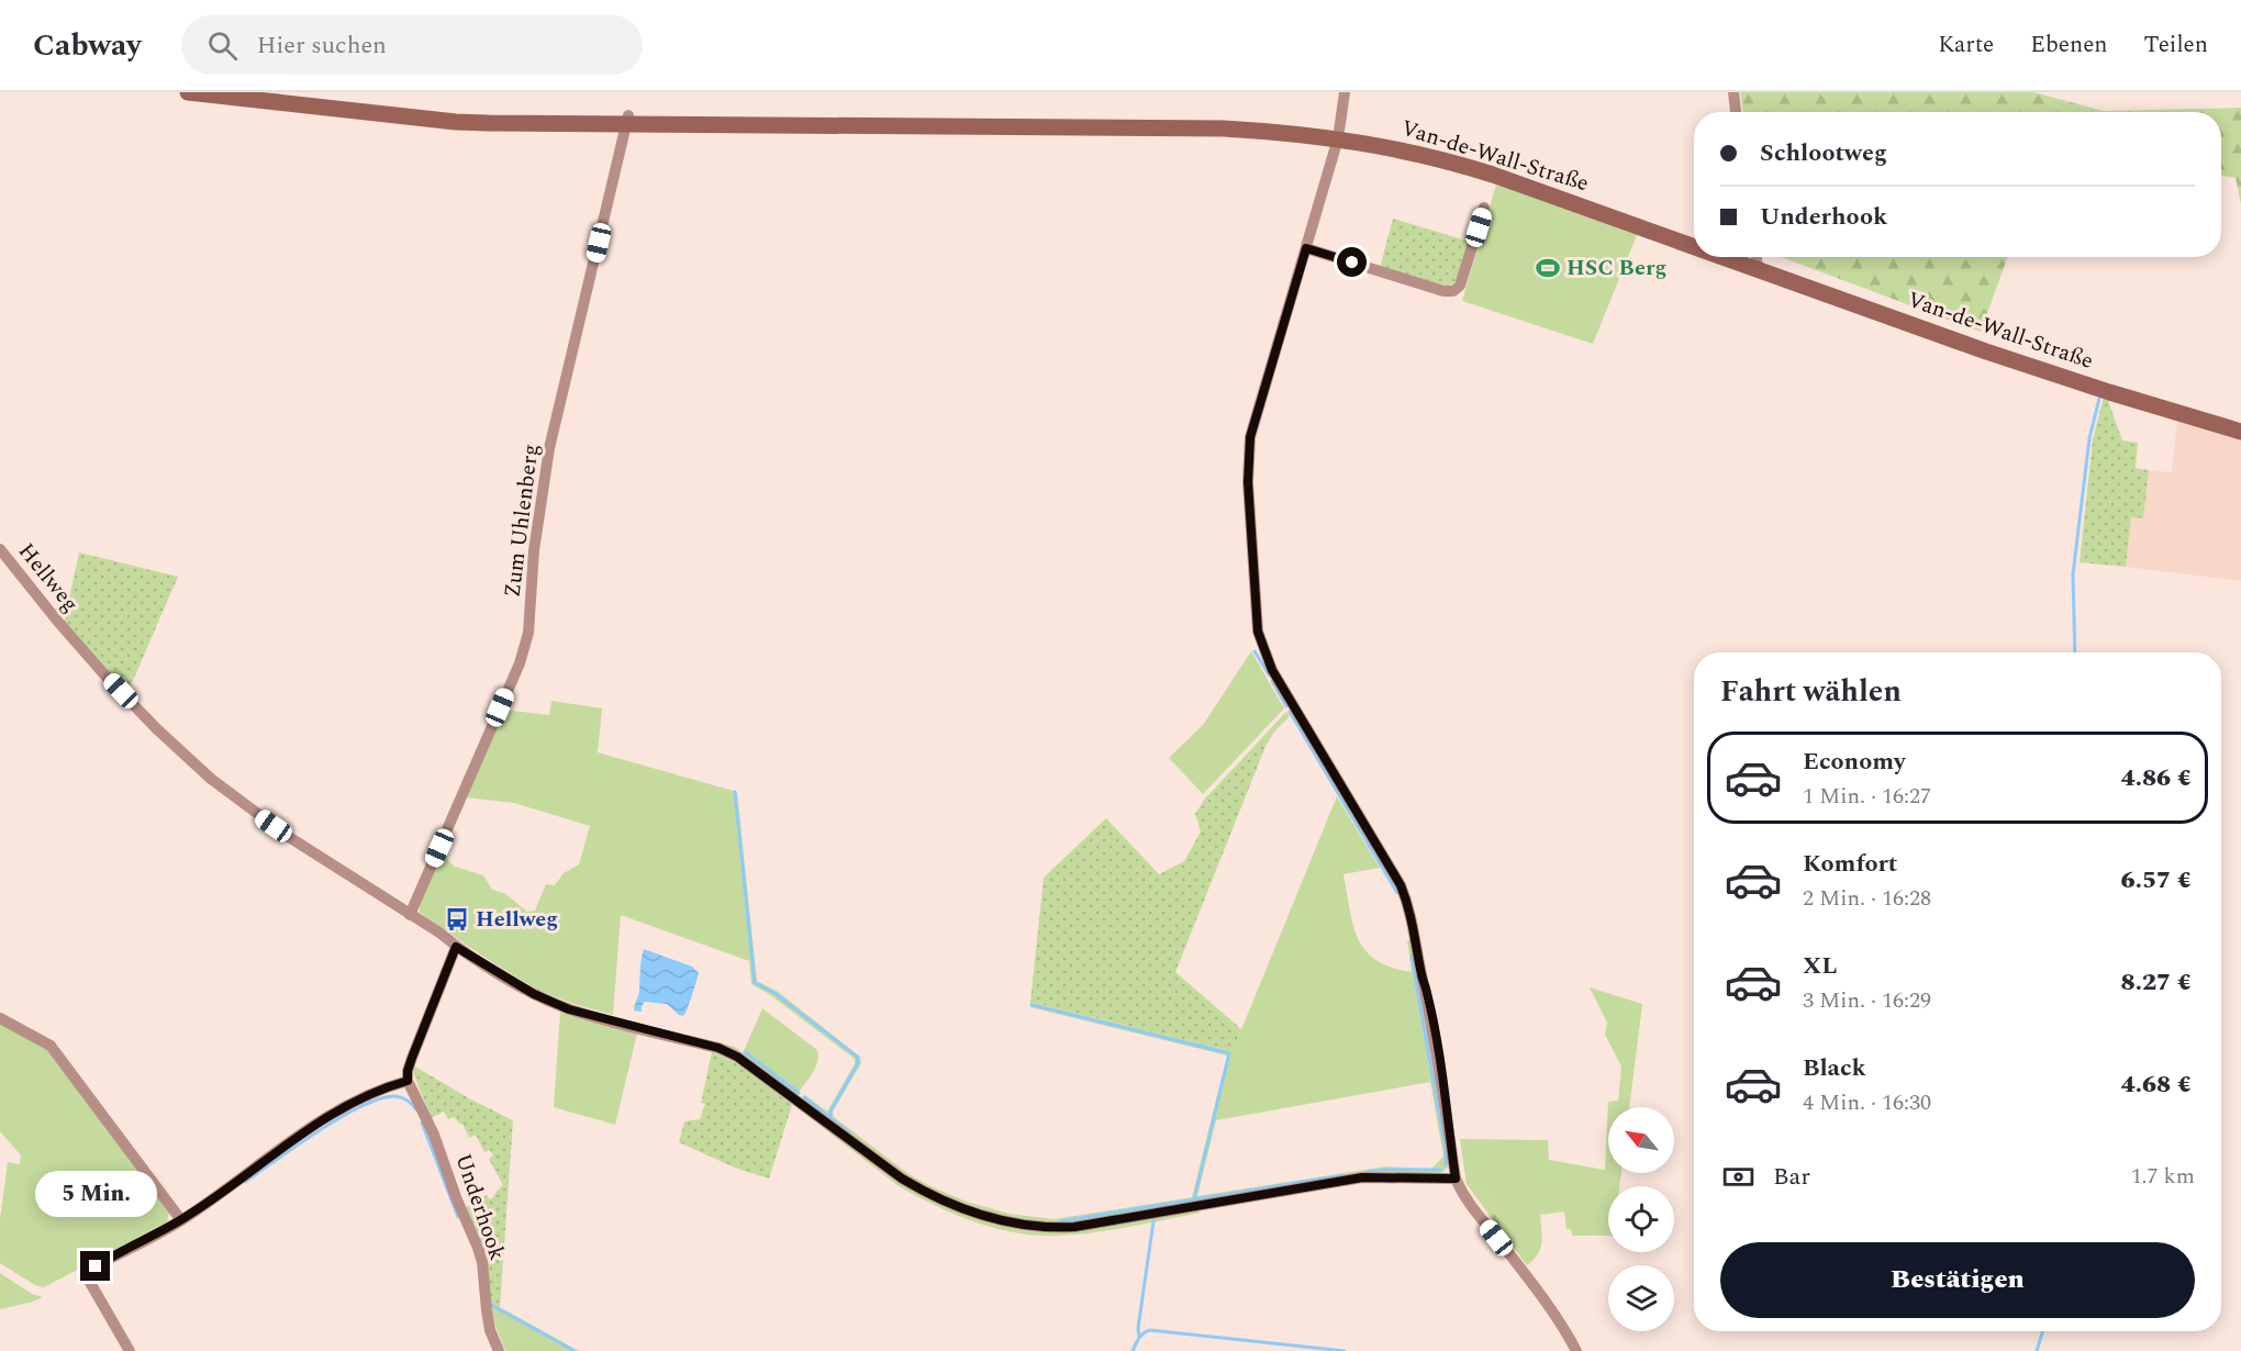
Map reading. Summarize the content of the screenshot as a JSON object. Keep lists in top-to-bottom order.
{
  "streets": {
    "main road": ["Van-de-Wall-Straße"],
    "street": ["Zum Uhlenberg", "Hellweg", "Underhook"]
  },
  "crossings": [
    ["Van-de-Wall-Straße", "Zum Uhlenberg"],
    ["Zum Uhlenberg", "Hellweg"]
  ],
  "places": {
    "sports": ["HSC Berg"],
    "bus stop": ["Hellweg"]
  },
  "north": "top left",
  "page": {
    "header": "Cabway",
    "search": "Hier suchen",
    "nav": ["Karte", "Ebenen", "Teilen"],
    "banner": ["Schlootweg", "Underhook"],
    "heading": "Fahrt wählen",
    "list": [
      {
        "name": "Economy",
        "note": "1 Min. · 16:27",
        "value": "4.86 €"
      },
      {
        "name": "Komfort",
        "note": "2 Min. · 16:28",
        "value": "6.57 €"
      },
      {
        "name": "XL",
        "note": "3 Min. · 16:29",
        "value": "8.27 €"
      },
      {
        "name": "Black",
        "note": "4 Min. · 16:30",
        "value": "4.68 €"
      }
    ],
    "pay": ["Bar", "1.7 km"],
    "bubble": "5 Min.",
    "buttons": "Bestätigen"
  }
}
